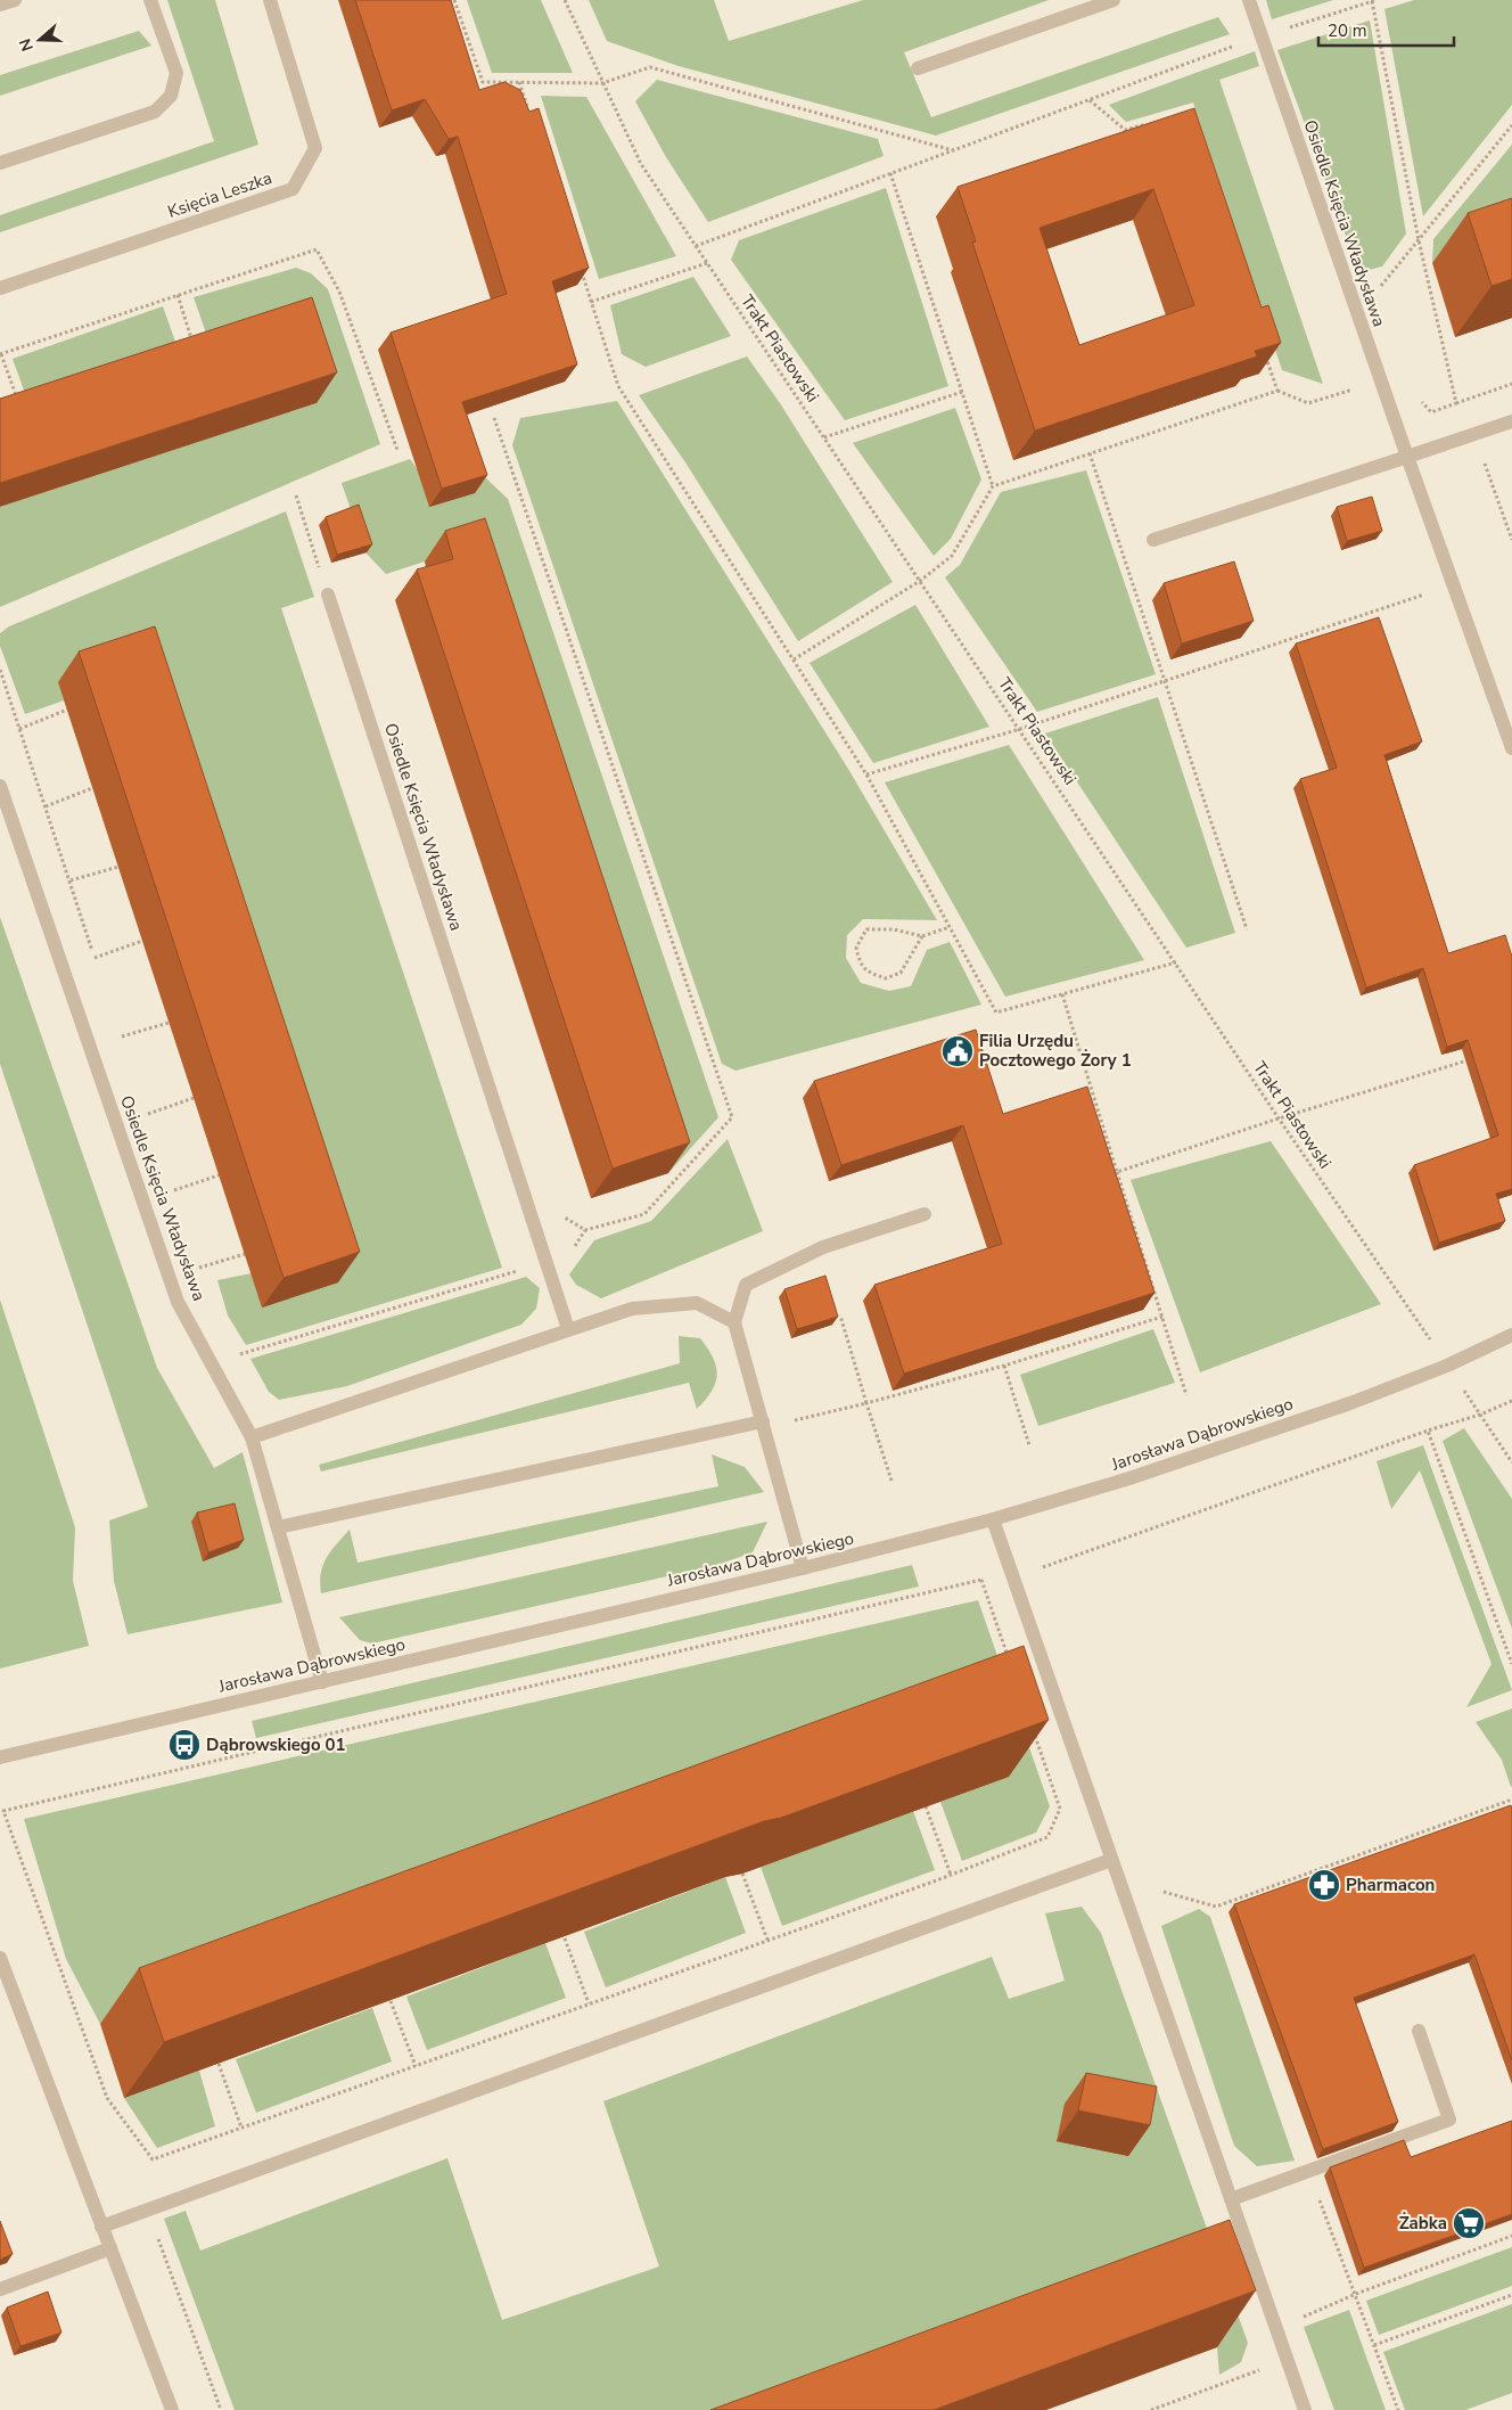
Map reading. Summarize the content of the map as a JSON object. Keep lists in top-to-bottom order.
{
  "streets": {
    "street": ["Księcia Leszka", "Osiedle Księcia Władysława", "Jarosława Dąbrowskiego"],
    "path": ["Trakt Piastowski"]
  },
  "crossings": [
    ["Osiedle Księcia Władysława", "Jarosława Dąbrowskiego"],
    ["Trakt Piastowski", "Jarosława Dąbrowskiego"]
  ],
  "places": {
    "public building": ["Filia Urzędu Pocztowego Żory 1"],
    "bus stop": ["Dąbrowskiego 01"],
    "pharmacy": ["Pharmacon"],
    "supermarket": ["Żabka"]
  },
  "scale_bar": "20 m",
  "north": "left"
}
